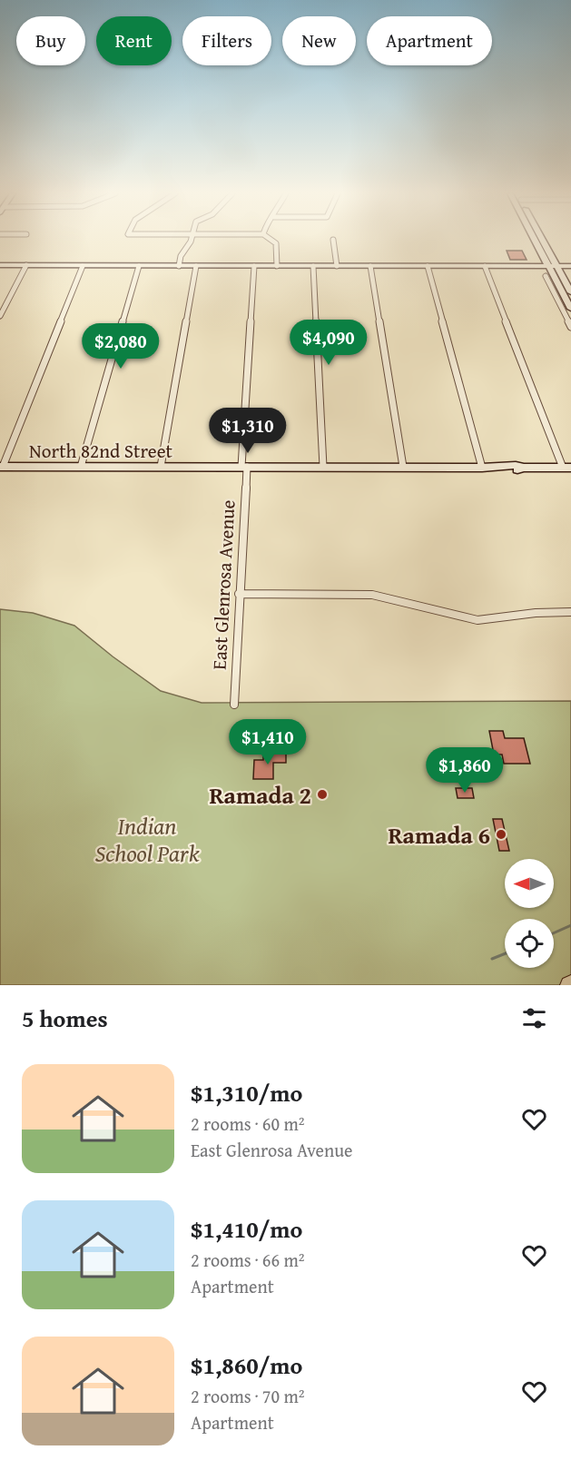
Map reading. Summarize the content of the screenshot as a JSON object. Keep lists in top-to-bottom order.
{
  "streets": {
    "street": ["North 82nd Street", "East Glenrosa Avenue"]
  },
  "crossings": [
    ["North 82nd Street", "East Glenrosa Avenue"]
  ],
  "parks": ["Indian School Park"],
  "places": ["Ramada 2", "Ramada 6"],
  "north": "left",
  "page": {
    "chip": [
      "Buy",
      "Rent",
      "Filters",
      "New",
      "Apartment"
    ],
    "price": [
      "$4,090",
      "$2,080",
      "$1,310",
      "$1,410",
      "$1,860"
    ],
    "heading": "5 homes",
    "list": [
      {
        "name": "$1,310/mo",
        "note": "2 rooms · 60 m² · East Glenrosa Avenue"
      },
      {
        "name": "$1,410/mo",
        "note": "2 rooms · 66 m² · Apartment"
      },
      {
        "name": "$1,860/mo",
        "note": "2 rooms · 70 m² · Apartment"
      }
    ]
  }
}
